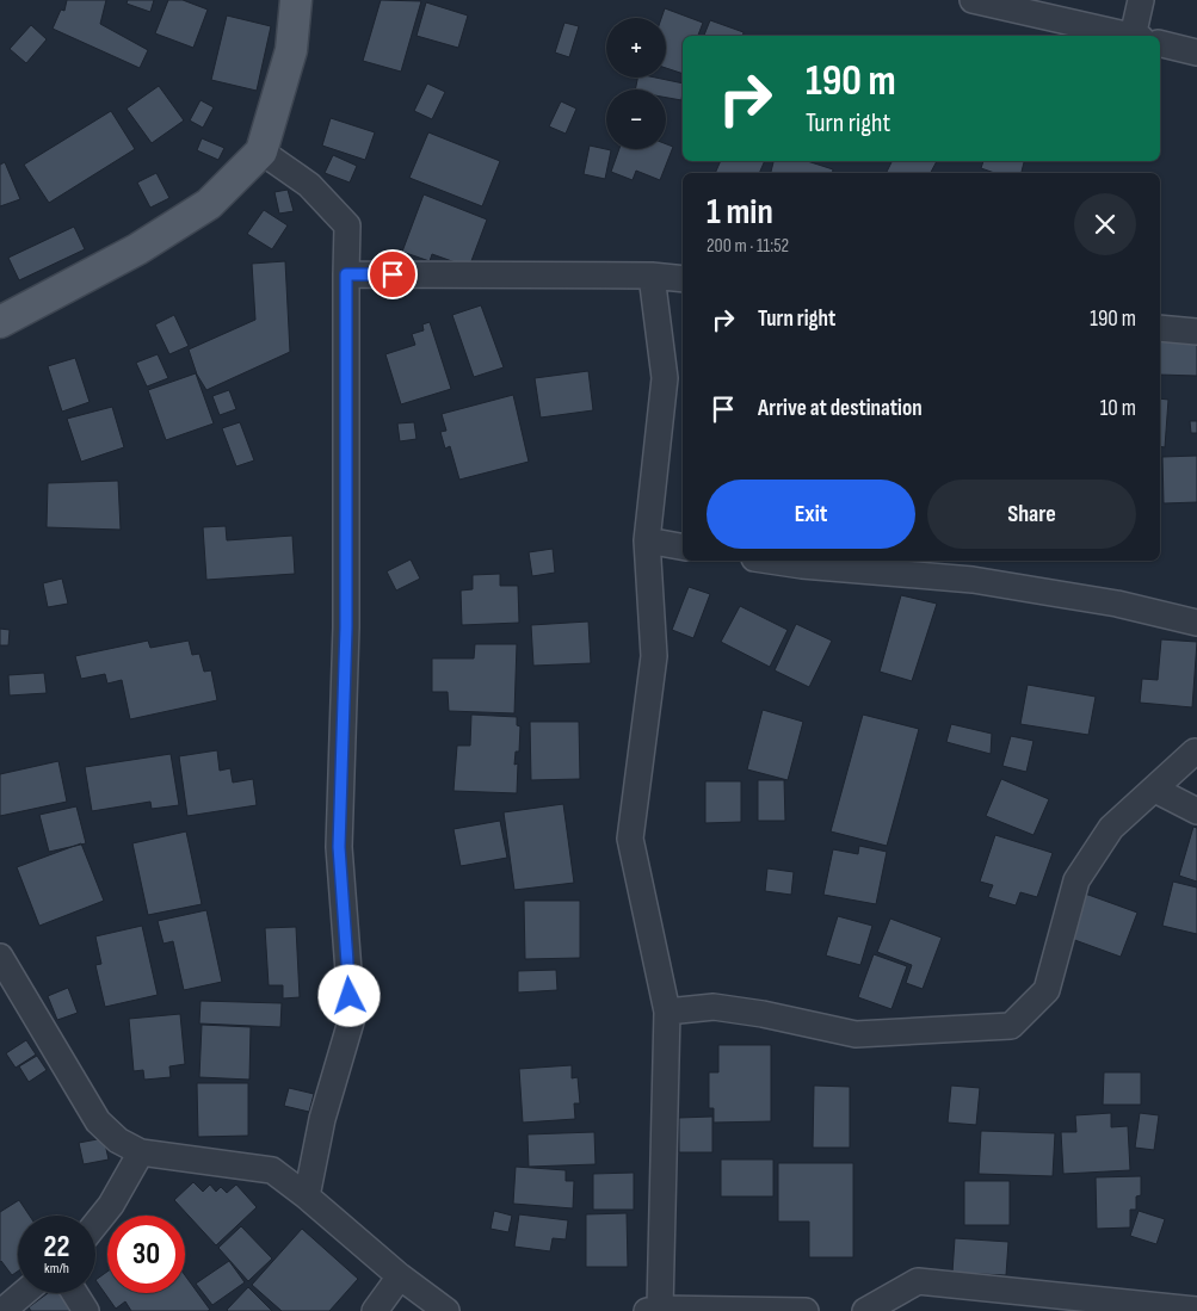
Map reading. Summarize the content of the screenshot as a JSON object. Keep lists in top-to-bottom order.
{
  "page": {
    "map_buttons": ["+", "−"],
    "turn": ["190 m", "Turn right"],
    "heading": ["1 min", "200 m · 11:52"],
    "list": [
      {
        "name": "Turn right",
        "value": "190 m"
      },
      {
        "name": "Arrive at destination",
        "value": "10 m"
      }
    ],
    "buttons": ["Exit", "Share"],
    "speed": "22 km/h",
    "limit": "30"
  }
}
